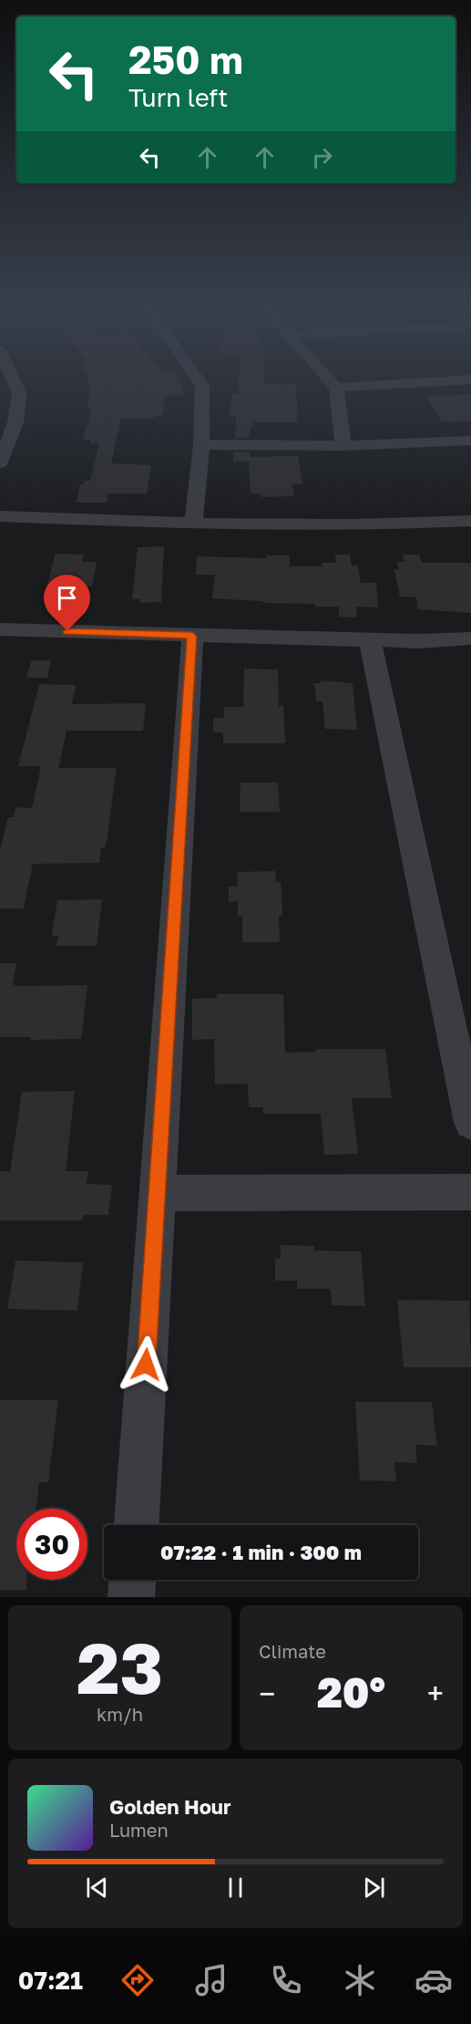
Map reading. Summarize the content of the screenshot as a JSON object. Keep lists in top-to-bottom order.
{
  "page": {
    "turn": ["250 m", "Turn left"],
    "limit": "30",
    "trip": "07:22 · 1 min · 300 m",
    "tile": [
      ["23", "km/h"],
      "Climate"
    ],
    "heat": ["−", "20°", "+"],
    "song": ["Golden Hour", "Lumen"],
    "tabs": "07:21"
  }
}
